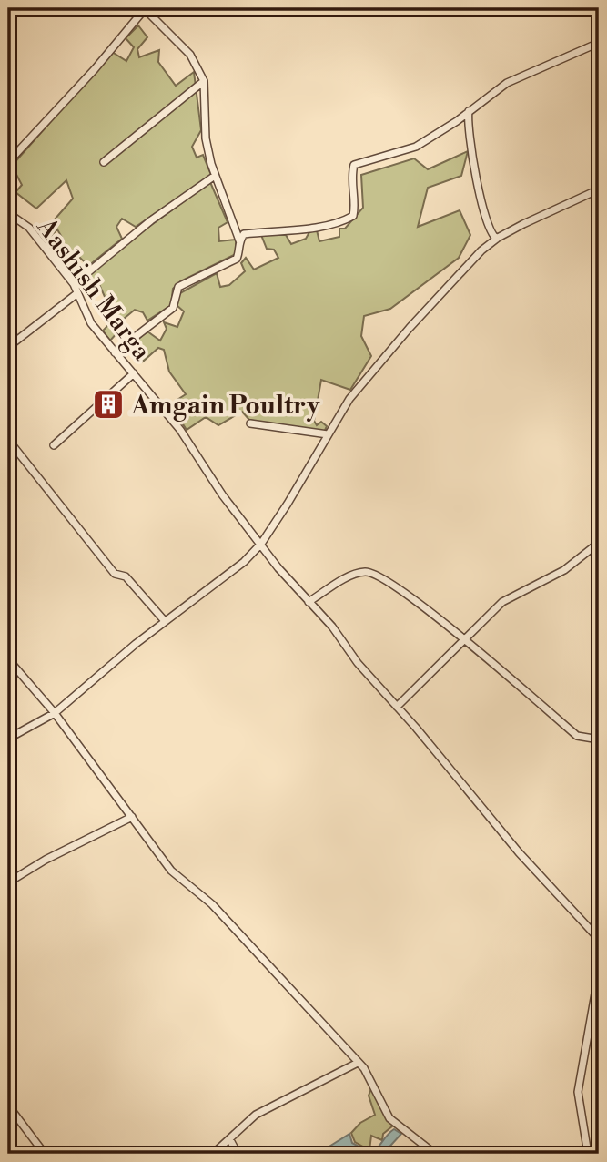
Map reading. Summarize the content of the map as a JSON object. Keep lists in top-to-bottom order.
{
  "streets": {
    "street": ["Aashish Marga"]
  },
  "places": {
    "building": ["Amgain Poultry"]
  }
}
